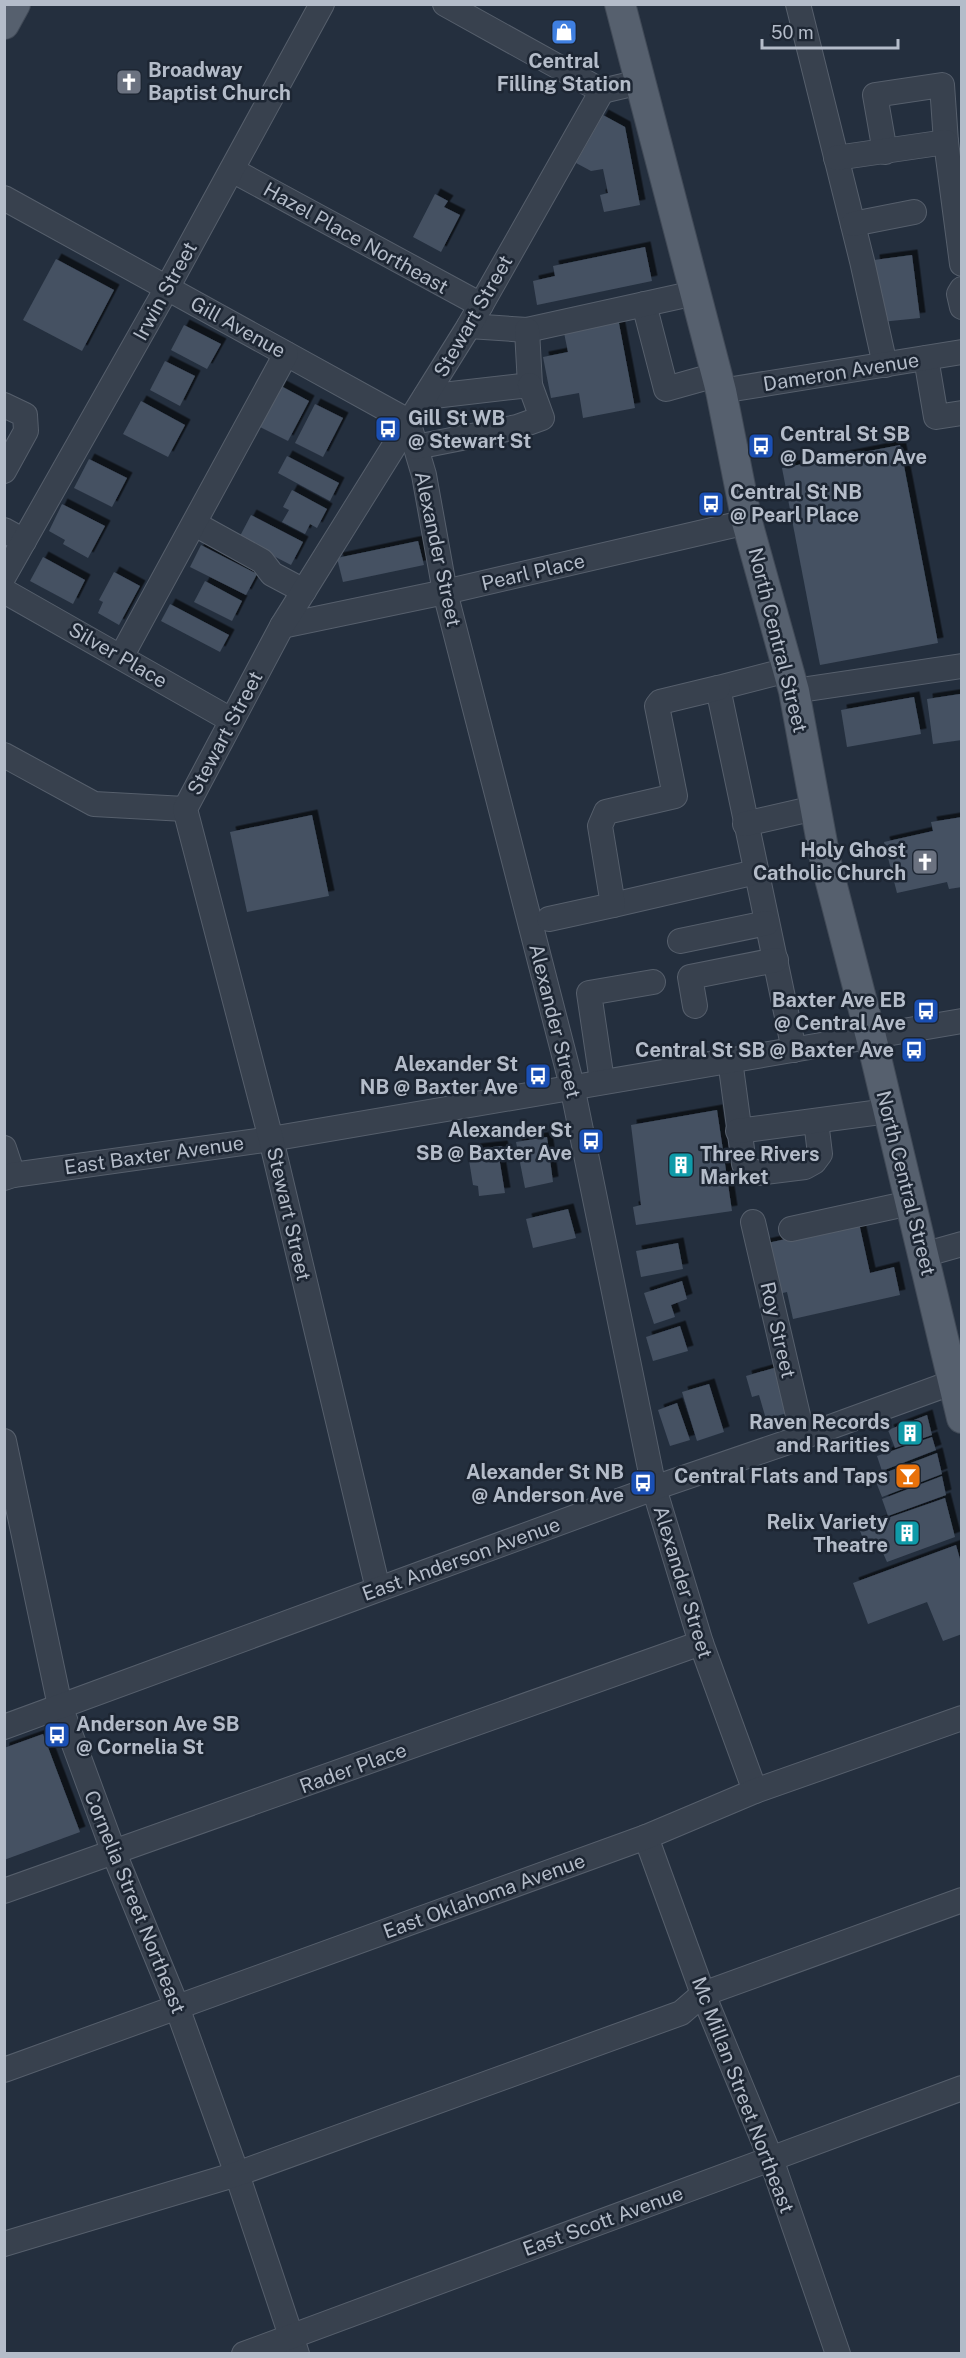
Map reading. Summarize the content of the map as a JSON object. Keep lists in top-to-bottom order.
{
  "streets": {
    "main road": ["North Central Street"],
    "street": [
      "Hazel Place Northeast",
      "Irwin Street",
      "Stewart Street",
      "Gill Avenue",
      "Dameron Avenue",
      "Alexander Street",
      "Pearl Place",
      "Silver Place",
      "East Baxter Avenue",
      "Roy Street",
      "East Anderson Avenue",
      "Rader Place",
      "East Oklahoma Avenue",
      "Cornelia Street Northeast",
      "Mc Millan Street Northeast",
      "East Scott Avenue"
    ]
  },
  "crossings": [
    ["Hazel Place Northeast", "Irwin Street"],
    ["Hazel Place Northeast", "Stewart Street"],
    ["Irwin Street", "Gill Avenue"],
    ["Stewart Street", "Gill Avenue"],
    ["Stewart Street", "Alexander Street"],
    ["Stewart Street", "Pearl Place"],
    ["Stewart Street", "Silver Place"],
    ["Stewart Street", "East Baxter Avenue"],
    ["Stewart Street", "East Anderson Avenue"],
    ["Gill Avenue", "Alexander Street"],
    ["Dameron Avenue", "North Central Street"],
    ["Alexander Street", "Pearl Place"],
    ["Alexander Street", "East Baxter Avenue"],
    ["Alexander Street", "East Anderson Avenue"],
    ["Alexander Street", "Rader Place"],
    ["Alexander Street", "East Oklahoma Avenue"],
    ["Pearl Place", "North Central Street"],
    ["North Central Street", "East Baxter Avenue"],
    ["North Central Street", "East Anderson Avenue"],
    ["Roy Street", "East Anderson Avenue"],
    ["East Anderson Avenue", "Cornelia Street Northeast"],
    ["Rader Place", "Cornelia Street Northeast"],
    ["East Oklahoma Avenue", "Cornelia Street Northeast"],
    ["East Oklahoma Avenue", "Mc Millan Street Northeast"],
    ["Cornelia Street Northeast", "East Scott Avenue"],
    ["Mc Millan Street Northeast", "East Scott Avenue"]
  ],
  "places": {
    "shop": ["Central Filling Station"],
    "church": ["Broadway Baptist Church", "Holy Ghost Catholic Church"],
    "bus stop": [
      "Gill St WB @ Stewart St",
      "Central St SB @ Dameron Ave",
      "Central St NB @ Pearl Place",
      "Baxter Ave EB @ Central Ave",
      "Central St SB @ Baxter Ave",
      "Alexander St NB @ Baxter Ave",
      "Alexander St SB @ Baxter Ave",
      "Alexander St NB @ Anderson Ave",
      "Anderson Ave SB @ Cornelia St"
    ],
    "building": ["Three Rivers Market", "Raven Records and Rarities", "Relix Variety Theatre"],
    "bar": ["Central Flats and Taps"]
  },
  "scale_bar": "50 m"
}
